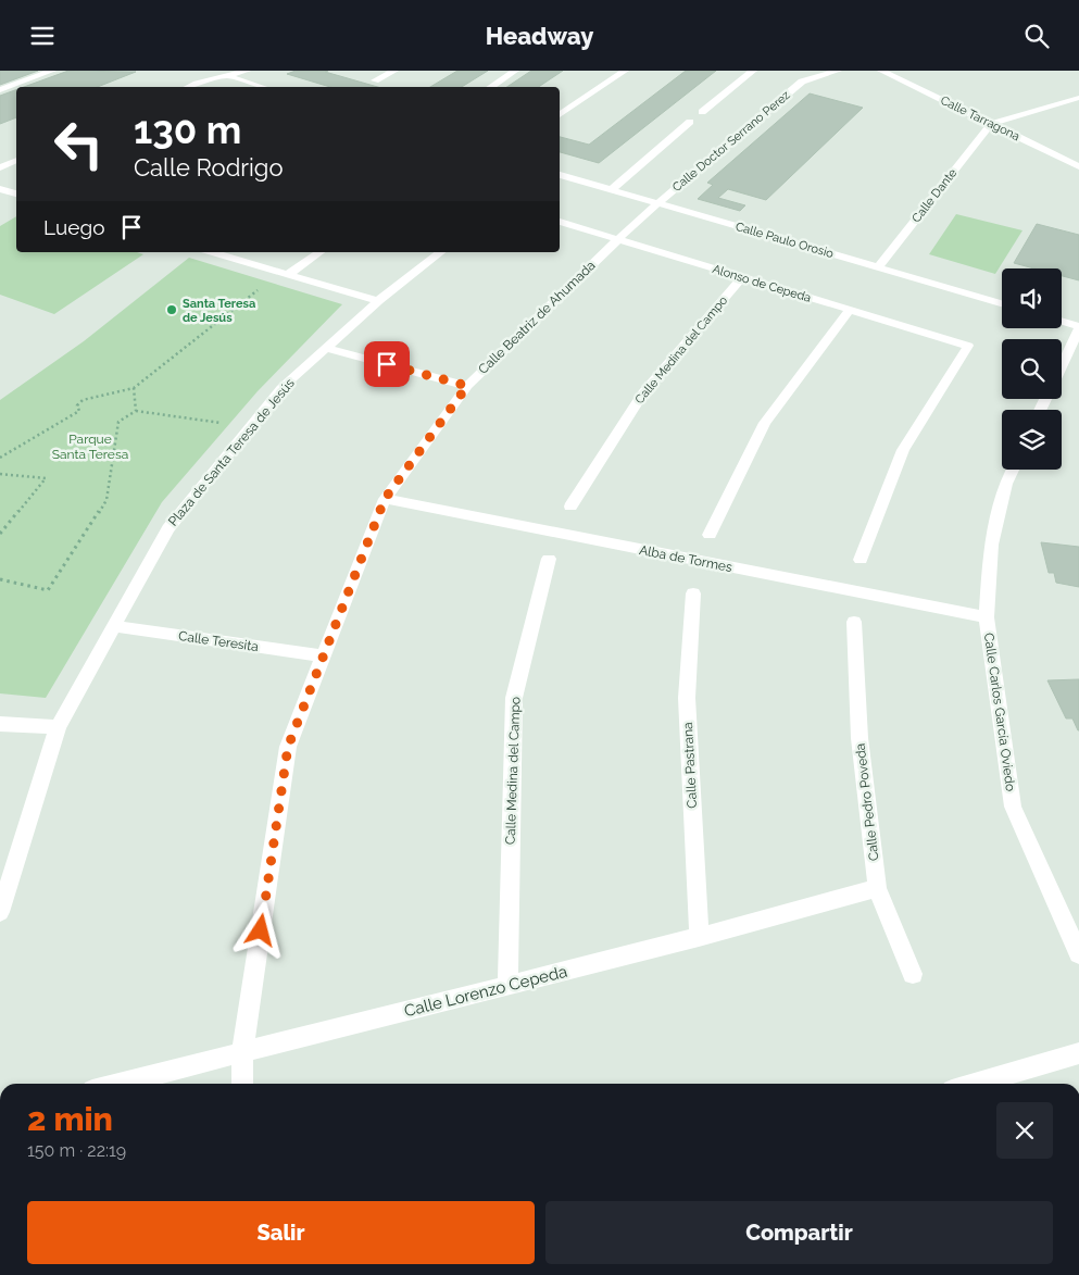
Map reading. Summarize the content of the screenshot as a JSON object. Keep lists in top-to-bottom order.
{
  "streets": {
    "street": [
      "Calle Tarragona",
      "Calle Doctor Serrano Perez",
      "Calle Dante",
      "Calle Paulo Orosio",
      "Alonso de Cepeda",
      "Calle Beatriz de Ahumada",
      "Calle Medina del Campo",
      "Plaza de Santa Teresa de Jesús",
      "Alba de Tormes",
      "Calle Teresita",
      "Calle Carlos García Oviedo",
      "Calle Pastrana",
      "Calle Pedro Poveda",
      "Calle Lorenzo Cepeda"
    ]
  },
  "crossings": [
    ["Calle Tarragona", "Calle Dante"],
    ["Calle Doctor Serrano Perez", "Calle Paulo Orosio"],
    ["Calle Doctor Serrano Perez", "Calle Beatriz de Ahumada"],
    ["Calle Dante", "Calle Paulo Orosio"],
    ["Calle Paulo Orosio", "Calle Beatriz de Ahumada"],
    ["Alonso de Cepeda", "Calle Beatriz de Ahumada"],
    ["Alonso de Cepeda", "Calle Medina del Campo"],
    ["Calle Beatriz de Ahumada", "Alba de Tormes"],
    ["Calle Beatriz de Ahumada", "Calle Teresita"],
    ["Calle Beatriz de Ahumada", "Calle Lorenzo Cepeda"],
    ["Calle Medina del Campo", "Calle Lorenzo Cepeda"],
    ["Plaza de Santa Teresa de Jesús", "Calle Teresita"],
    ["Alba de Tormes", "Calle Carlos García Oviedo"],
    ["Calle Pastrana", "Calle Lorenzo Cepeda"],
    ["Calle Pedro Poveda", "Calle Lorenzo Cepeda"]
  ],
  "parks": ["Parque Santa Teresa"],
  "places": ["Santa Teresa de Jesús"],
  "page": {
    "header": "Headway",
    "turn": ["130 m", "Calle Rodrigo"],
    "then": "Luego",
    "heading": ["2 min", "150 m · 22:19"],
    "buttons": ["Salir", "Compartir"]
  }
}
